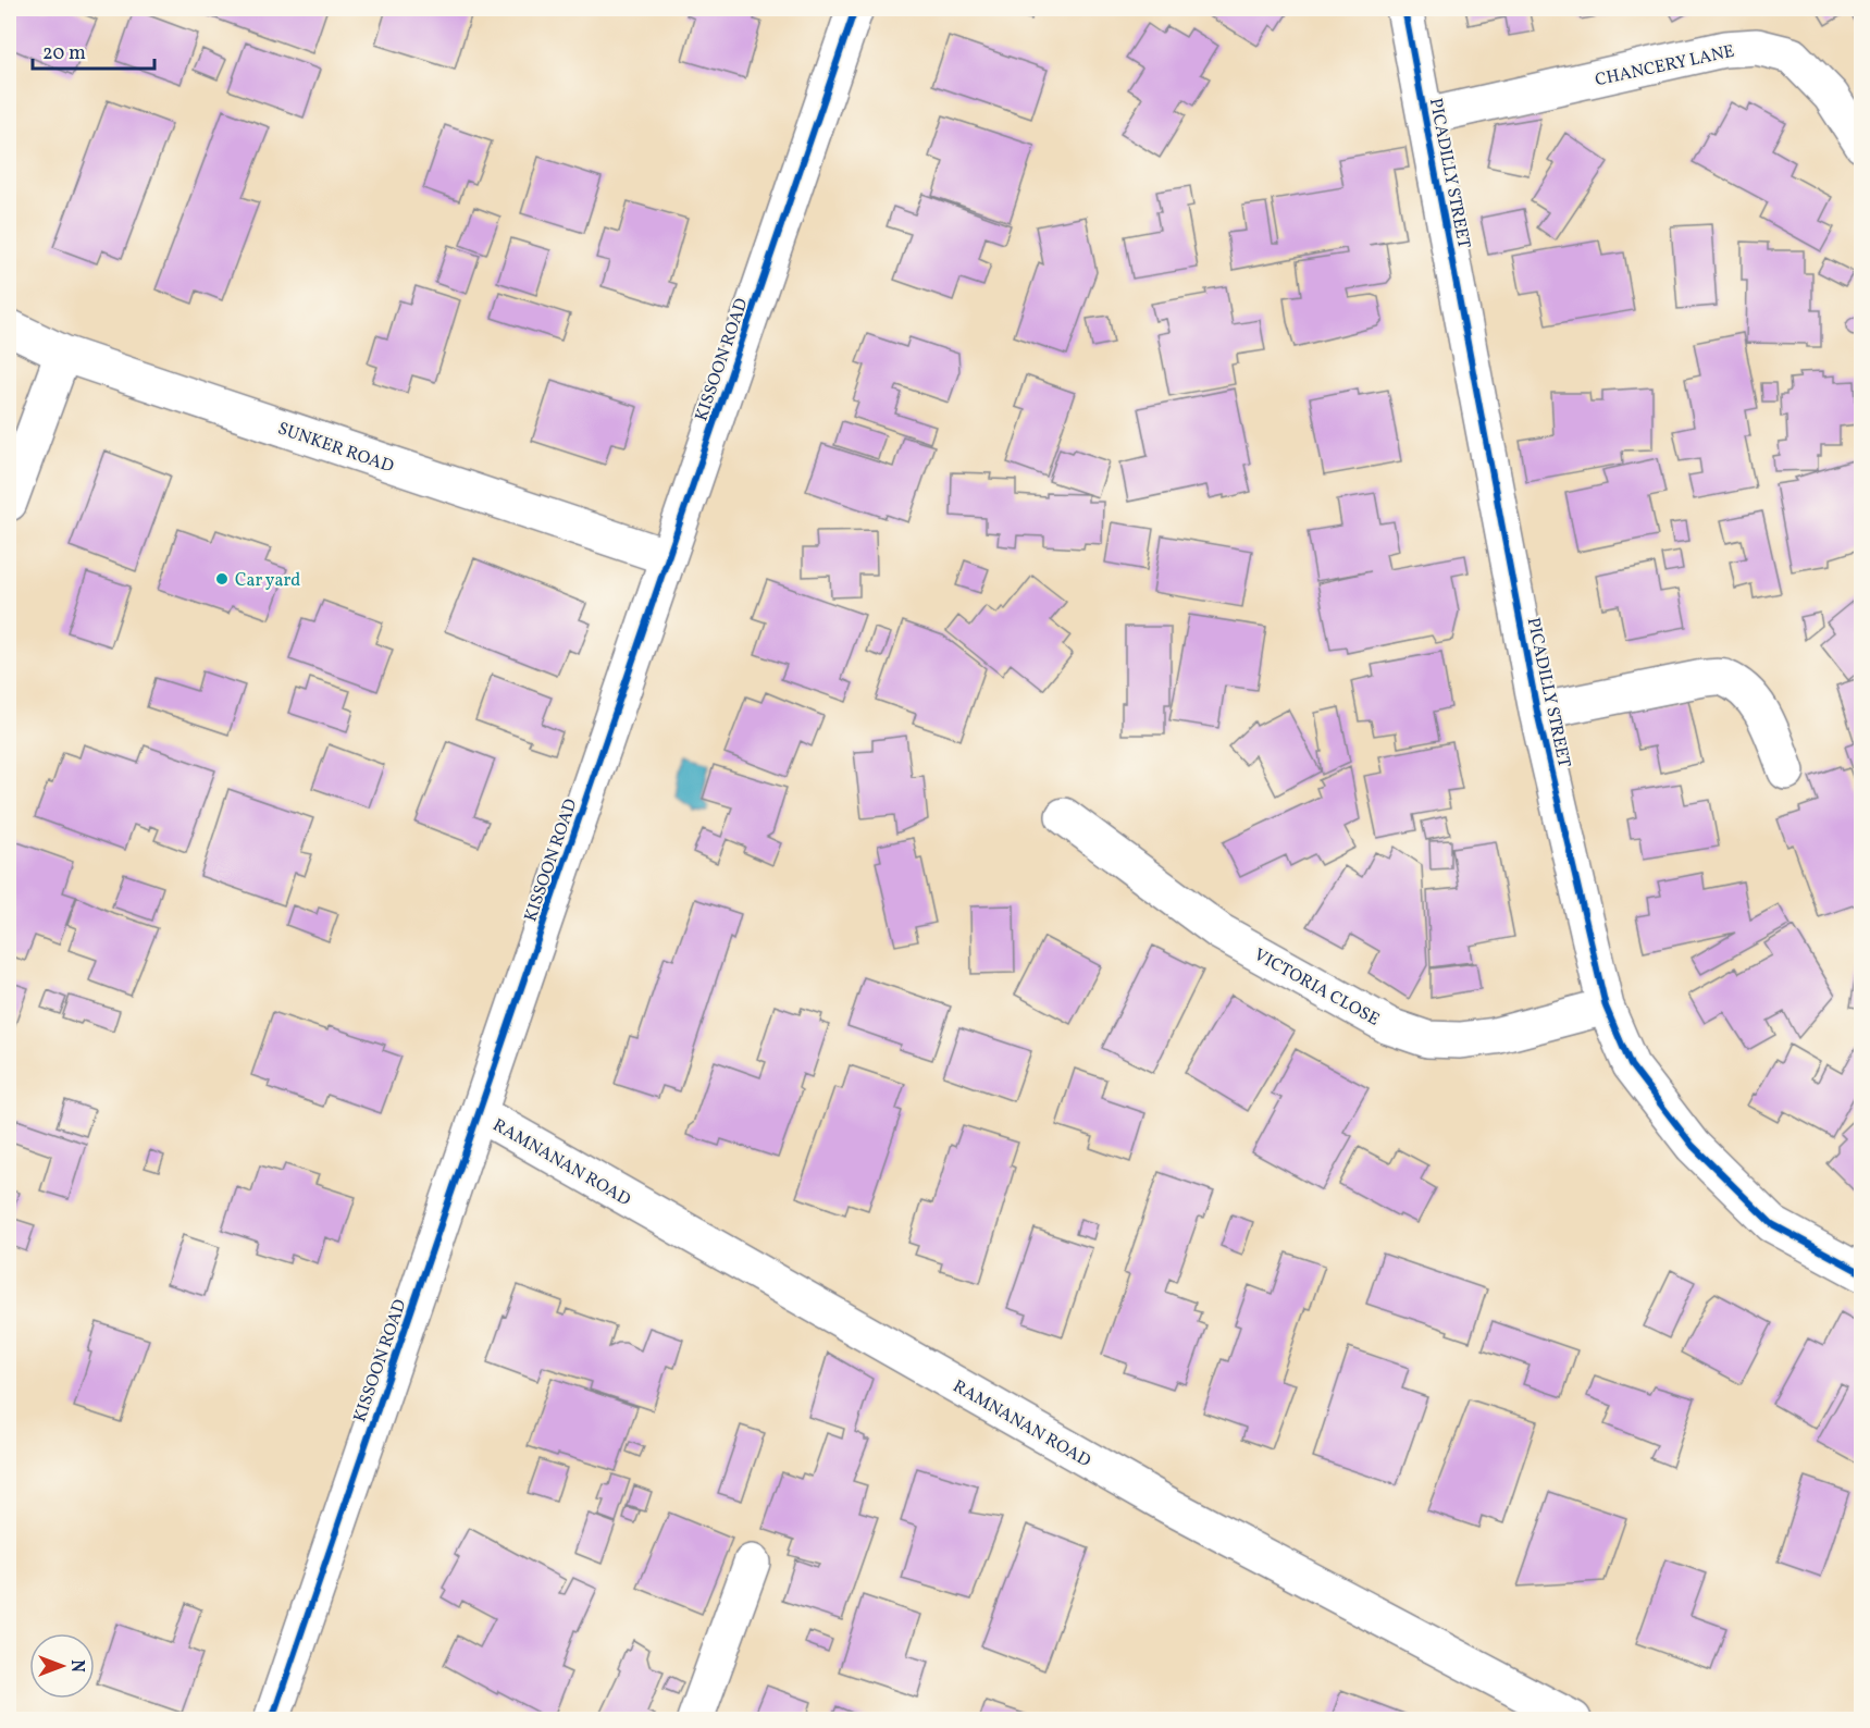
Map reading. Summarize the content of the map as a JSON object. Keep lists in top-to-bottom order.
{
  "streets": {
    "street": [
      "CHANCERY LANE",
      "PICADILLY STREET",
      "KISSOON ROAD",
      "SUNKER ROAD",
      "VICTORIA CLOSE",
      "RAMNANAN ROAD"
    ]
  },
  "crossings": [
    ["CHANCERY LANE", "PICADILLY STREET"],
    ["PICADILLY STREET", "VICTORIA CLOSE"],
    ["KISSOON ROAD", "SUNKER ROAD"],
    ["KISSOON ROAD", "RAMNANAN ROAD"]
  ],
  "places": ["Car yard"],
  "scale_bar": "20 m",
  "north": "right"
}
